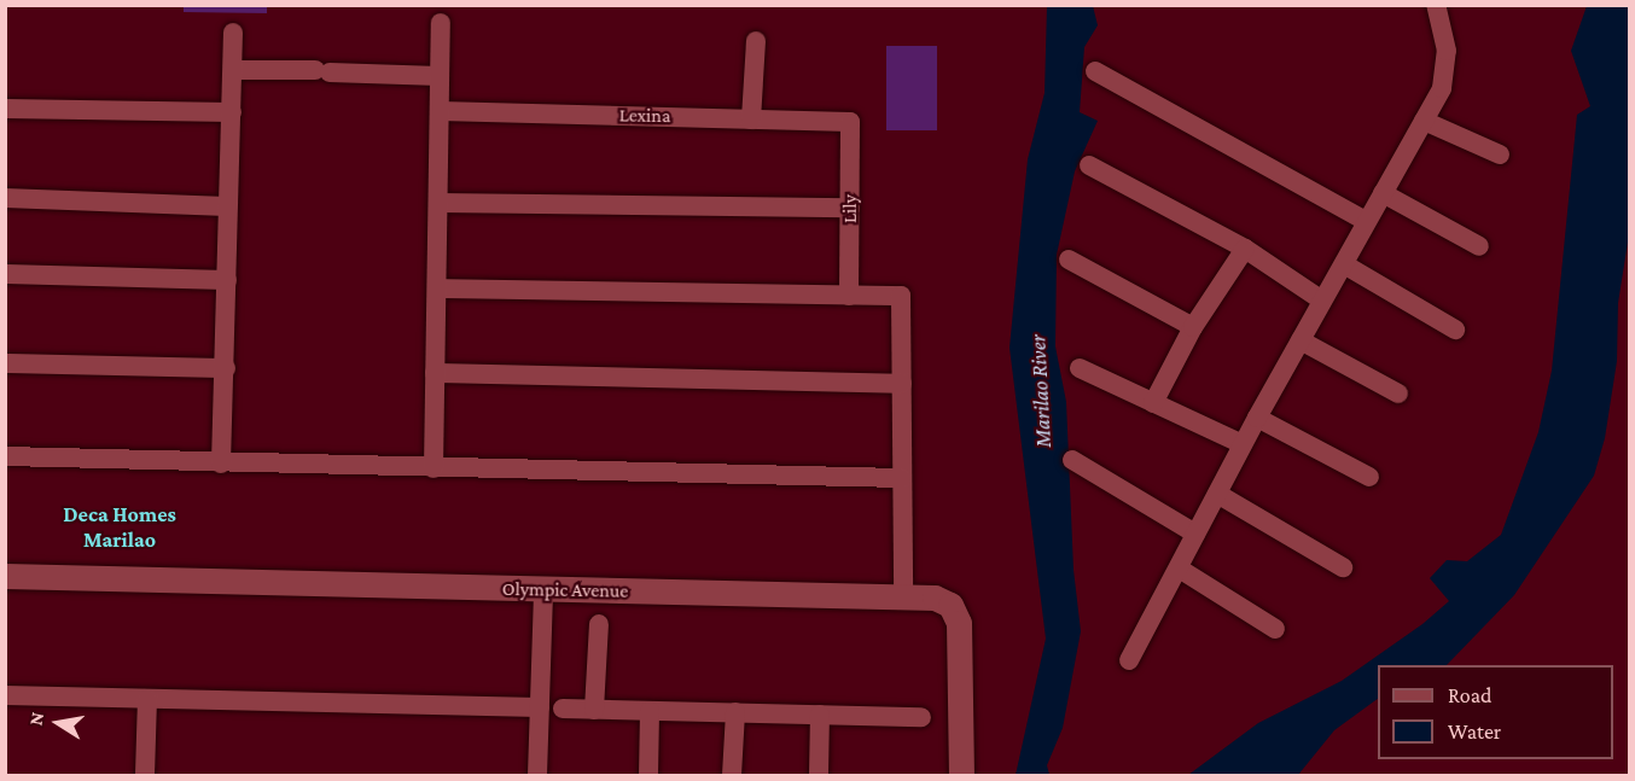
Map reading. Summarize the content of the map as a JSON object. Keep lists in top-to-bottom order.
{
  "streets": {
    "street": ["Lexina", "Lily", "Olympic Avenue"]
  },
  "crossings": [
    ["Lexina", "Lily"]
  ],
  "districts": ["Deca Homes Marilao"],
  "water": ["Marilao River"],
  "legend": ["Road", "Water"],
  "north": "left"
}
